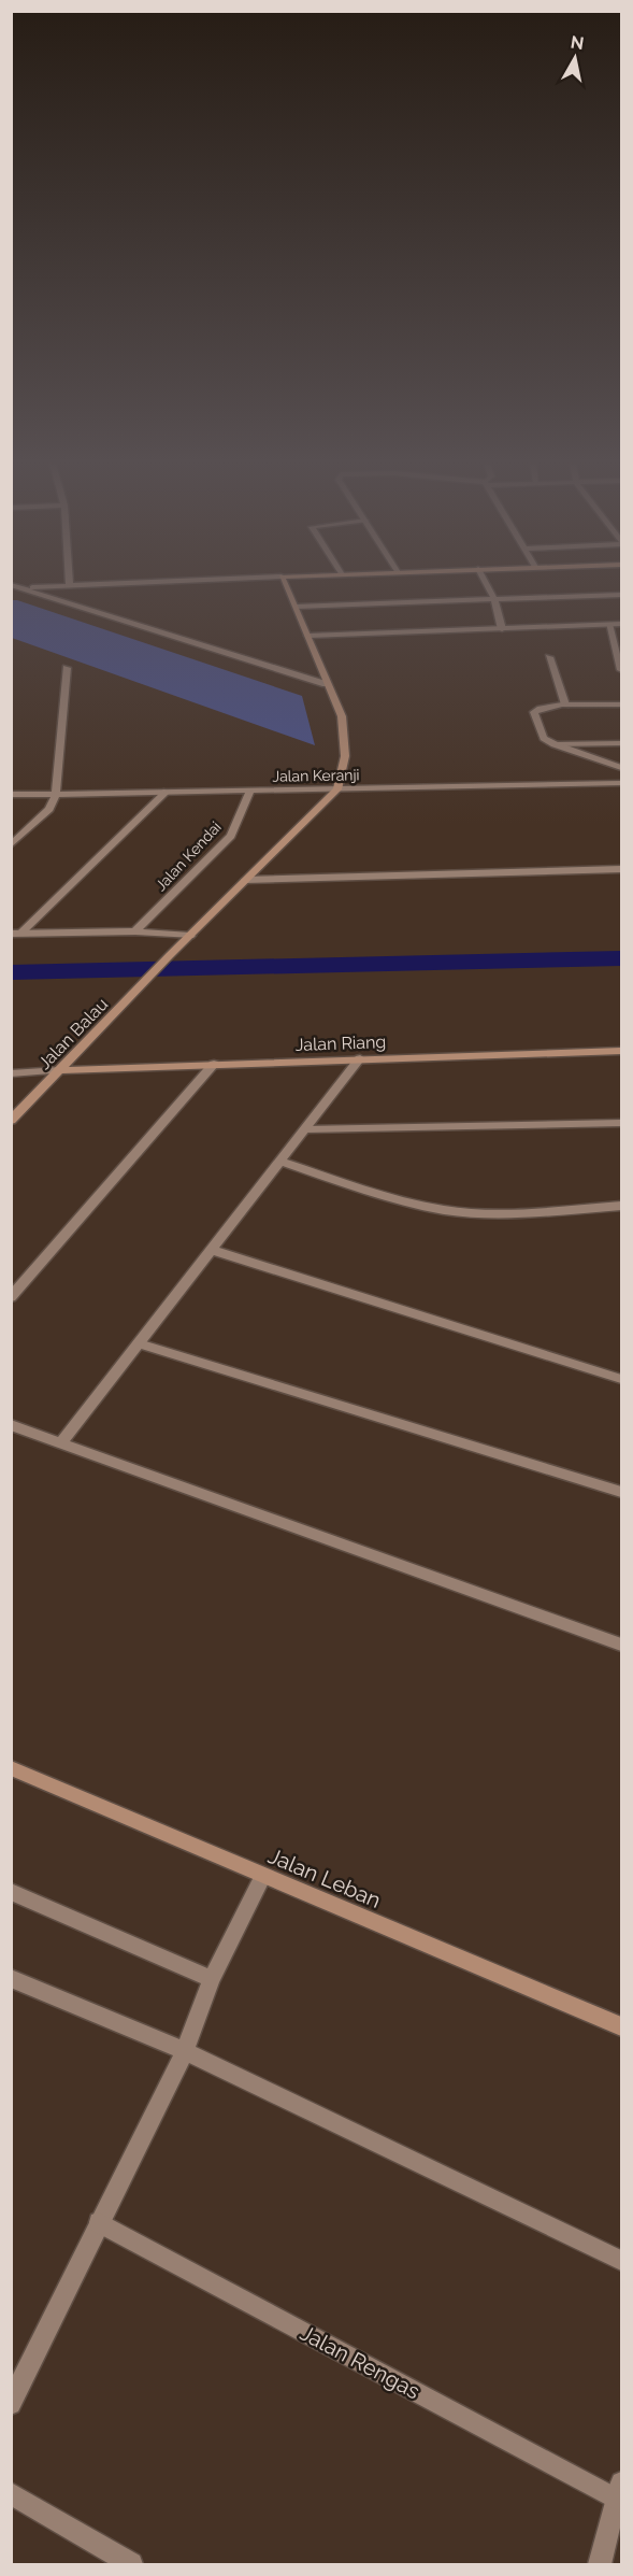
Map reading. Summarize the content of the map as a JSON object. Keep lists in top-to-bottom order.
{
  "streets": {
    "street": [
      "Jalan Keranji",
      "Jalan Kendai",
      "Jalan Balau",
      "Jalan Riang",
      "Jalan Leban",
      "Jalan Rengas"
    ]
  },
  "crossings": [
    ["Jalan Keranji", "Jalan Kendai"],
    ["Jalan Keranji", "Jalan Balau"],
    ["Jalan Balau", "Jalan Riang"]
  ],
  "north": "top"
}
